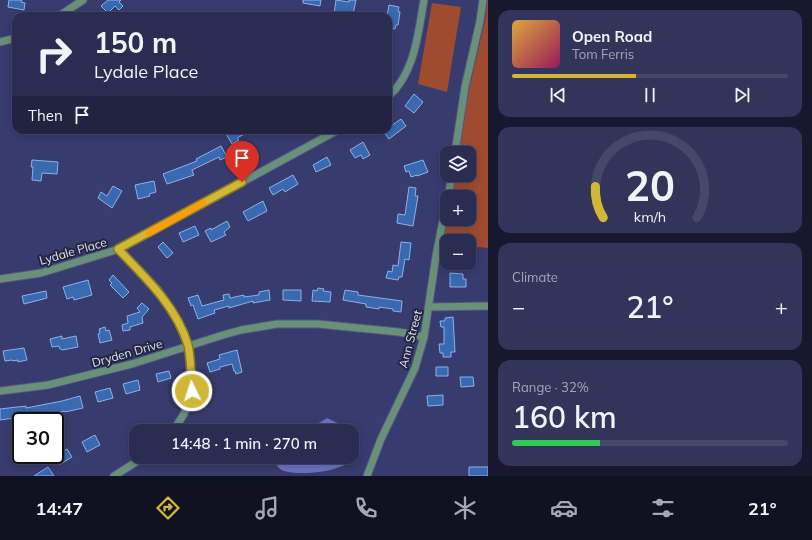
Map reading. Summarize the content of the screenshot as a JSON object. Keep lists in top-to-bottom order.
{
  "streets": {
    "street": ["Lydale Place", "Ann Street", "Dryden Drive"]
  },
  "crossings": [
    ["Ann Street", "Dryden Drive"]
  ],
  "page": {
    "turn": ["150 m", "Lydale Place"],
    "song": ["Open Road", "Tom Ferris"],
    "then": "Then",
    "map_buttons": ["+", "−"],
    "tile": [
      "Climate",
      ["Range · 32%", "160 km"]
    ],
    "heat": ["−", "21°", "+"],
    "limit": "30",
    "trip": "14:48 · 1 min · 270 m",
    "tabs": ["14:47", "21°"],
    "gauge": ["20", "km/h"]
  }
}
